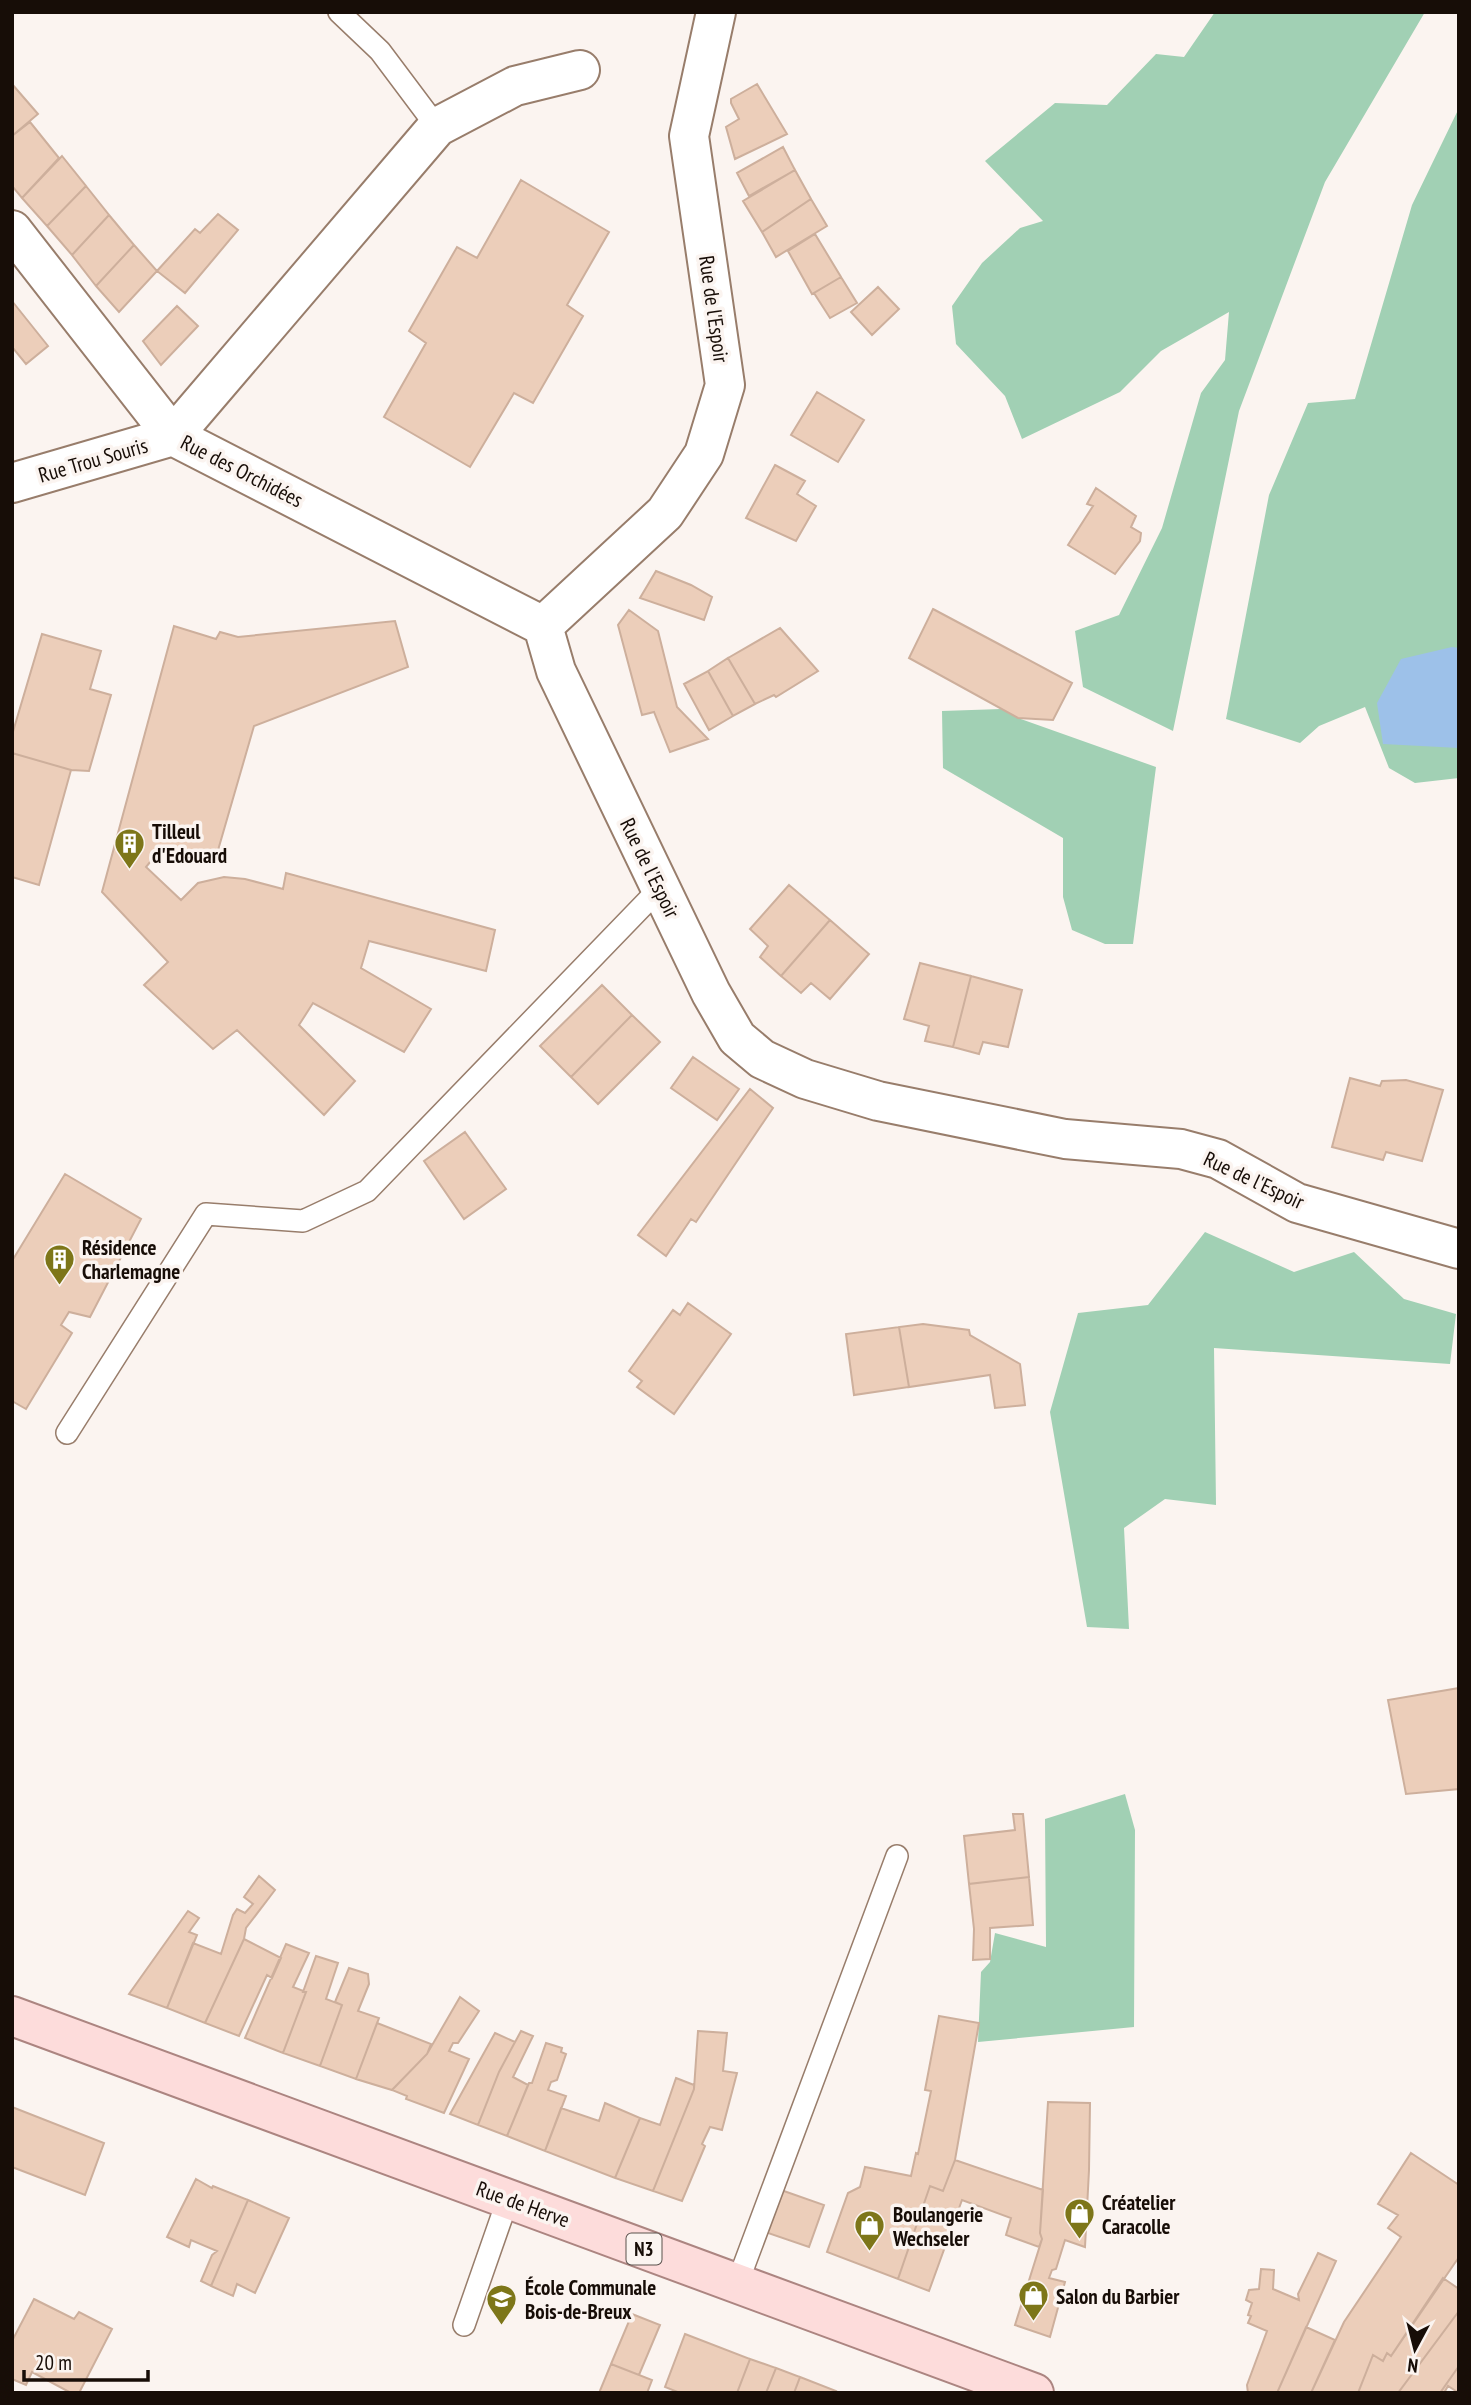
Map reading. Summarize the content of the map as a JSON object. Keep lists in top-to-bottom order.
{
  "streets": {
    "main road": ["Rue de Herve", "N3"],
    "street": ["Rue de l'Espoir", "Rue Trou Souris", "Rue des Orchidées"]
  },
  "crossings": [
    ["Rue de l'Espoir", "Rue des Orchidées"],
    ["Rue Trou Souris", "Rue des Orchidées"]
  ],
  "places": {
    "building": ["Tilleul d'Edouard", "Résidence Charlemagne"],
    "shop": ["Créatelier Caracolle", "Boulangerie Wechseler", "Salon du Barbier"],
    "school or university": ["École Communale Bois-de-Breux"]
  },
  "scale_bar": "20 m",
  "north": "bottom"
}
